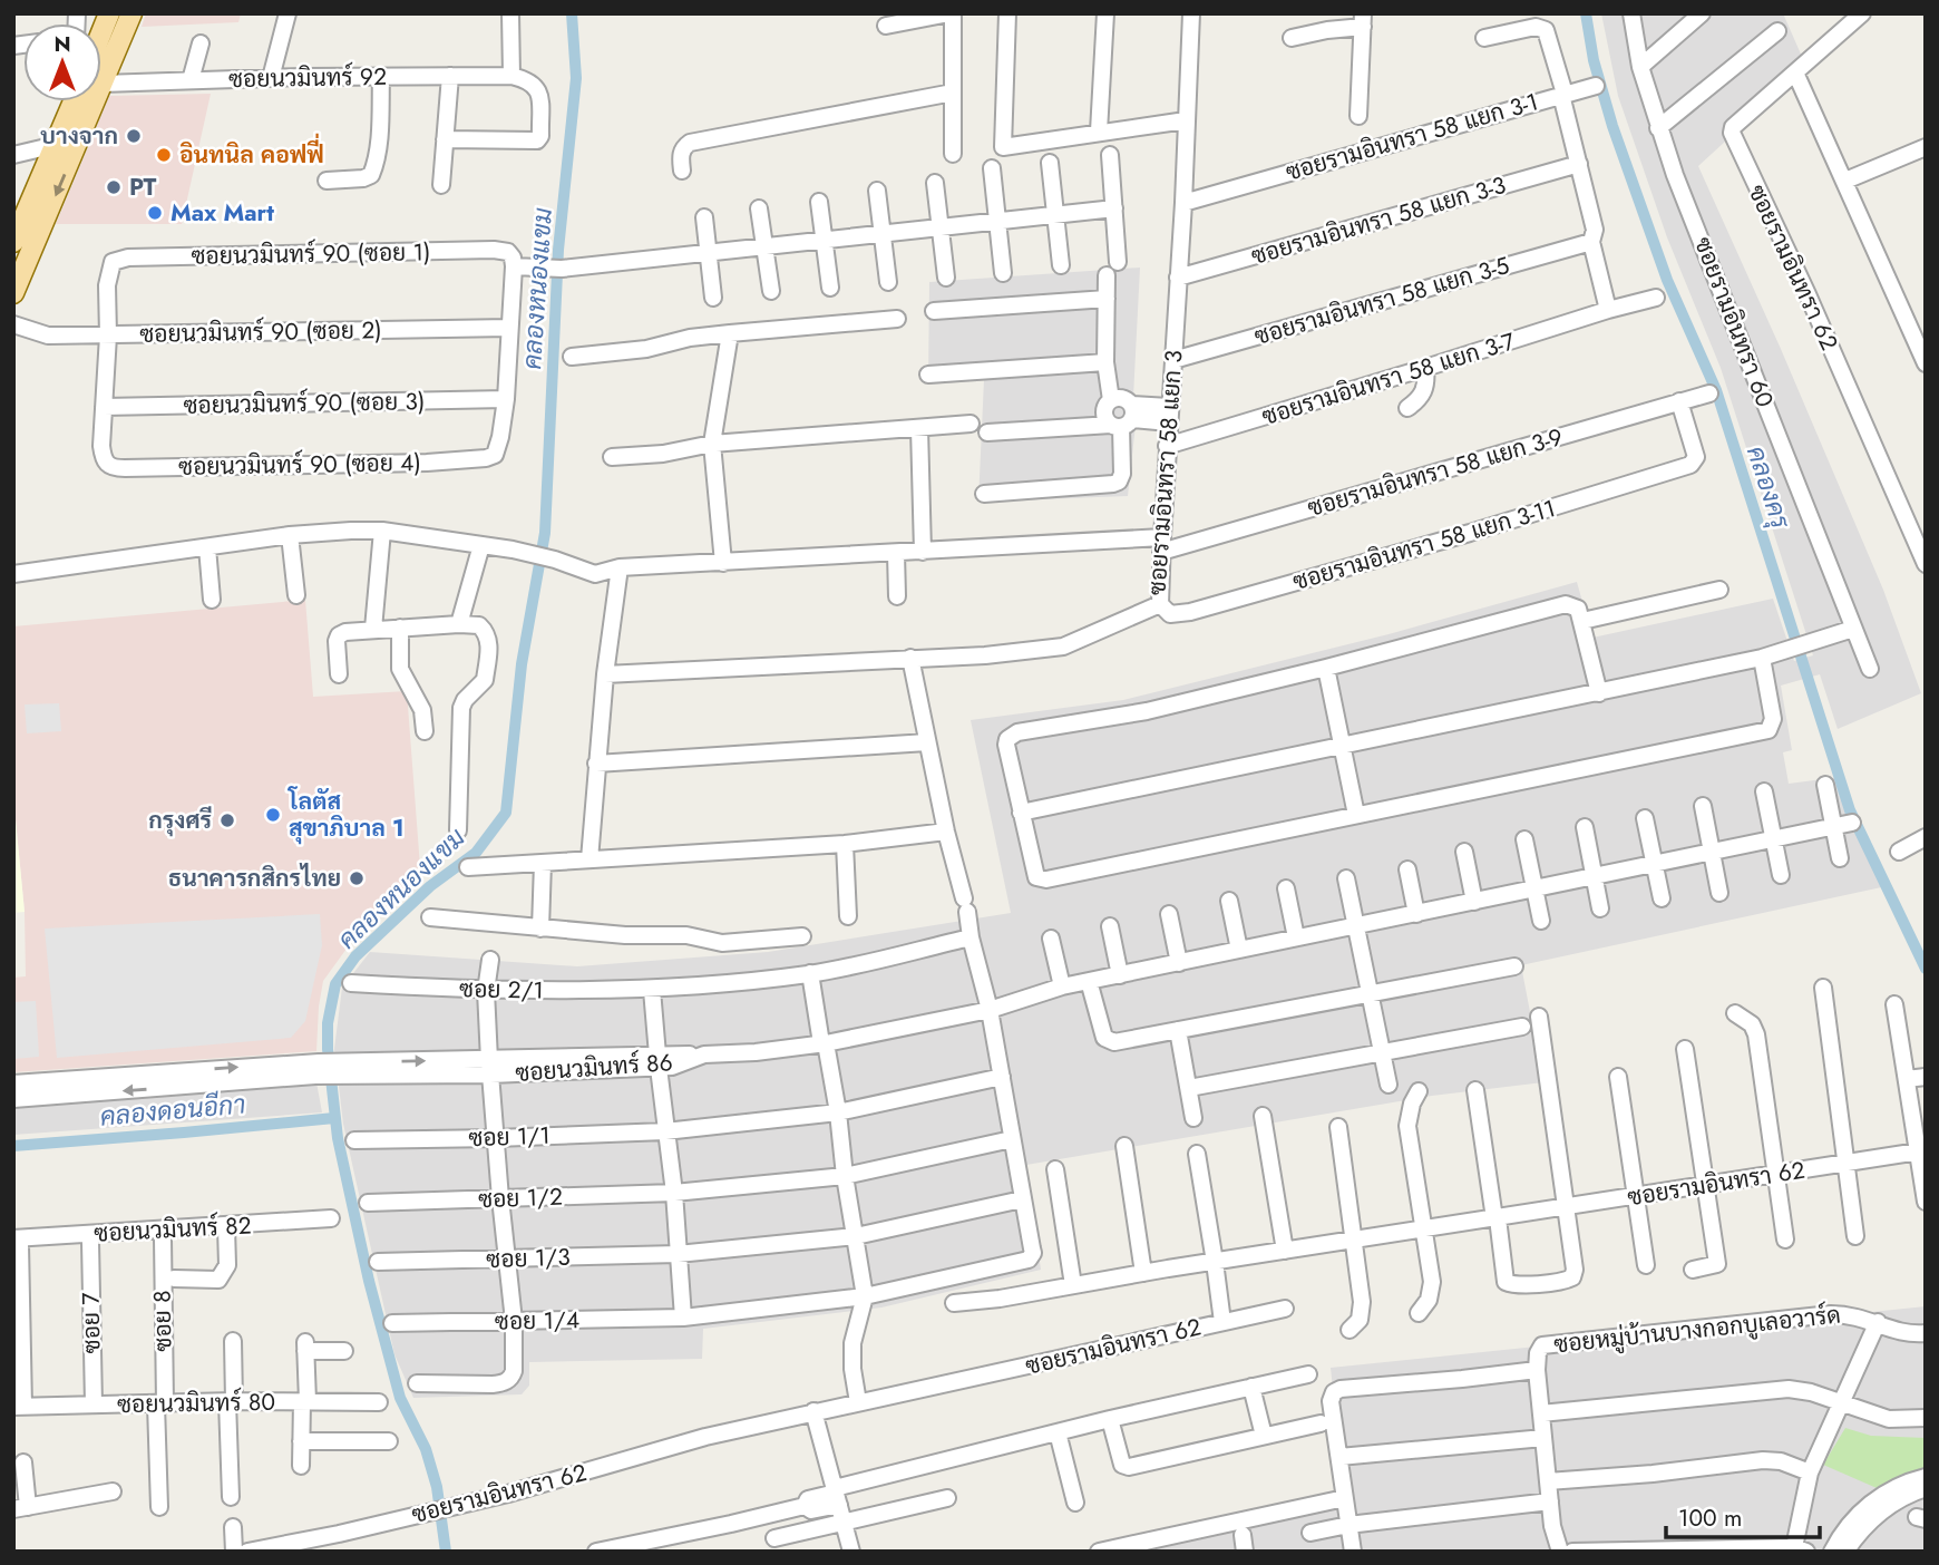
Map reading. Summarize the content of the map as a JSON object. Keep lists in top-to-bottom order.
{
  "streets": {
    "street": [
      "ซอยนวมินทร์ 92",
      "ซอยรามอินทรา 58 แยก 3-1",
      "ซอยรามอินทรา 58 แยก 3-3",
      "ซอยนวมินทร์ 90 (ซอย 1)",
      "ซอยรามอินทรา 62",
      "ซอยรามอินทรา 58 แยก 3-5",
      "ซอยรามอินทรา 60",
      "ซอยนวมินทร์ 90 (ซอย 2)",
      "ซอยรามอินทรา 58 แยก 3-7",
      "ซอยนวมินทร์ 90 (ซอย 3)",
      "ซอยนวมินทร์ 90 (ซอย 4)",
      "ซอยรามอินทรา 58 แยก 3",
      "ซอยรามอินทรา 58 แยก 3-9",
      "ซอยรามอินทรา 58 แยก 3-11",
      "ซอย 2/1",
      "ซอยนวมินทร์ 86",
      "ซอย 1/1",
      "ซอย 1/2",
      "ซอยนวมินทร์ 82",
      "ซอย 1/3",
      "ซอย 8",
      "ซอย 1/4",
      "ซอย 7",
      "ซอยหมู่บ้านบางกอกบูเลอวาร์ด",
      "ซอยนวมินทร์ 80"
    ]
  },
  "crossings": [
    ["ซอยรามอินทรา 58 แยก 3-1", "ซอยรามอินทรา 58 แยก 3-3"],
    ["ซอยรามอินทรา 58 แยก 3-1", "ซอยรามอินทรา 58 แยก 3-5"],
    ["ซอยรามอินทรา 58 แยก 3-1", "ซอยรามอินทรา 58 แยก 3-7"],
    ["ซอยรามอินทรา 58 แยก 3-1", "ซอยรามอินทรา 58 แยก 3"],
    ["ซอยรามอินทรา 58 แยก 3-3", "ซอยรามอินทรา 58 แยก 3"],
    ["ซอยนวมินทร์ 90 (ซอย 1)", "ซอยนวมินทร์ 90 (ซอย 2)"],
    ["ซอยรามอินทรา 58 แยก 3-5", "ซอยรามอินทรา 58 แยก 3"],
    ["ซอยรามอินทรา 58 แยก 3-7", "ซอยรามอินทรา 58 แยก 3"],
    ["ซอยนวมินทร์ 90 (ซอย 3)", "ซอยนวมินทร์ 90 (ซอย 4)"],
    ["ซอยรามอินทรา 58 แยก 3", "ซอยรามอินทรา 58 แยก 3-9"],
    ["ซอยรามอินทรา 58 แยก 3", "ซอยรามอินทรา 58 แยก 3-11"],
    ["ซอยรามอินทรา 58 แยก 3-9", "ซอยรามอินทรา 58 แยก 3-11"],
    ["ซอย 1/3", "ซอย 1/4"],
    ["ซอย 8", "ซอยนวมินทร์ 80"],
    ["ซอย 7", "ซอยนวมินทร์ 80"]
  ],
  "water": ["คลองหนองแขม", "คลองครุ", "คลองดอนอีกา"],
  "places": [
    "บางจาก",
    "อินทนิล คอฟฟี่",
    "PT",
    "Max Mart",
    "โลตัส สุขาภิบาล 1",
    "กรุงศรี",
    "ธนาคารกสิกรไทย"
  ],
  "scale_bar": "100 m",
  "north": "top"
}
